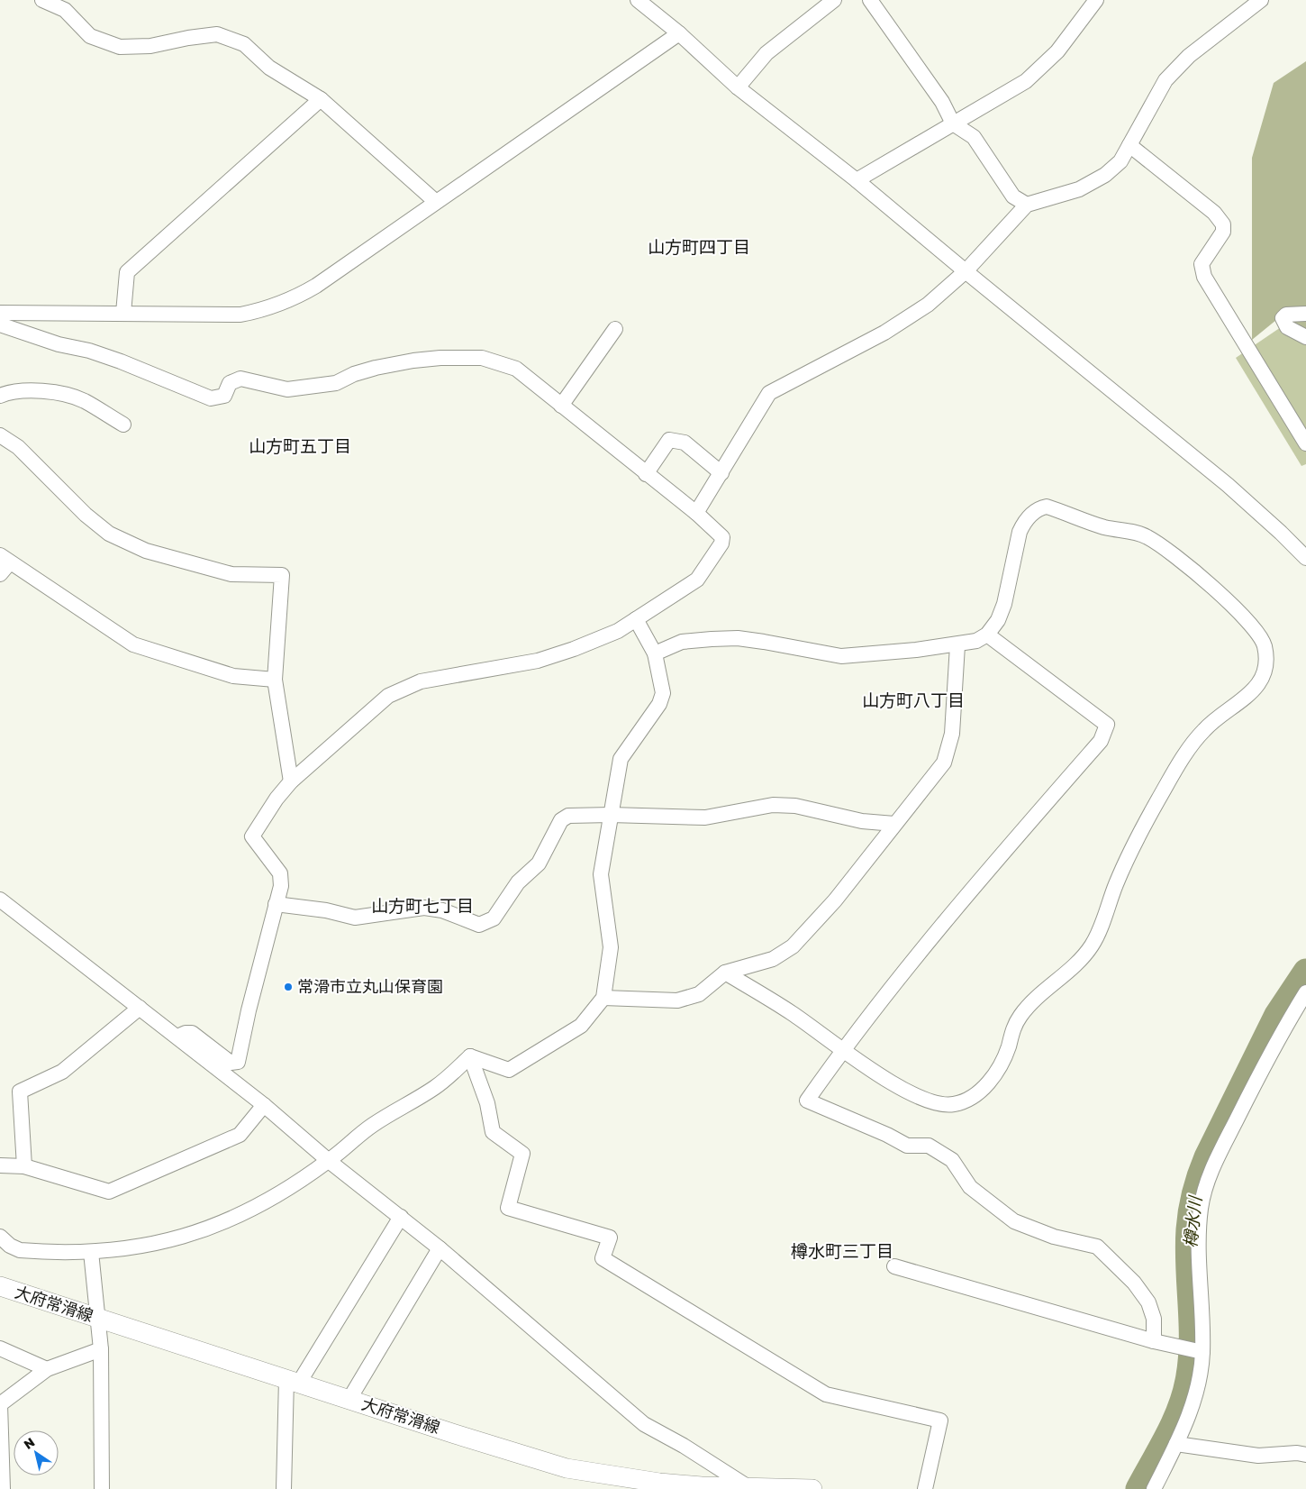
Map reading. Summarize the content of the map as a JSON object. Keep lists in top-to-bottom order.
{
  "streets": {
    "main road": ["大府常滑線"]
  },
  "districts": [
    "山方町四丁目",
    "山方町五丁目",
    "山方町八丁目",
    "山方町七丁目",
    "樽水町三丁目"
  ],
  "water": ["樽水川"],
  "places": ["常滑市立丸山保育園"],
  "north": "top left"
}
